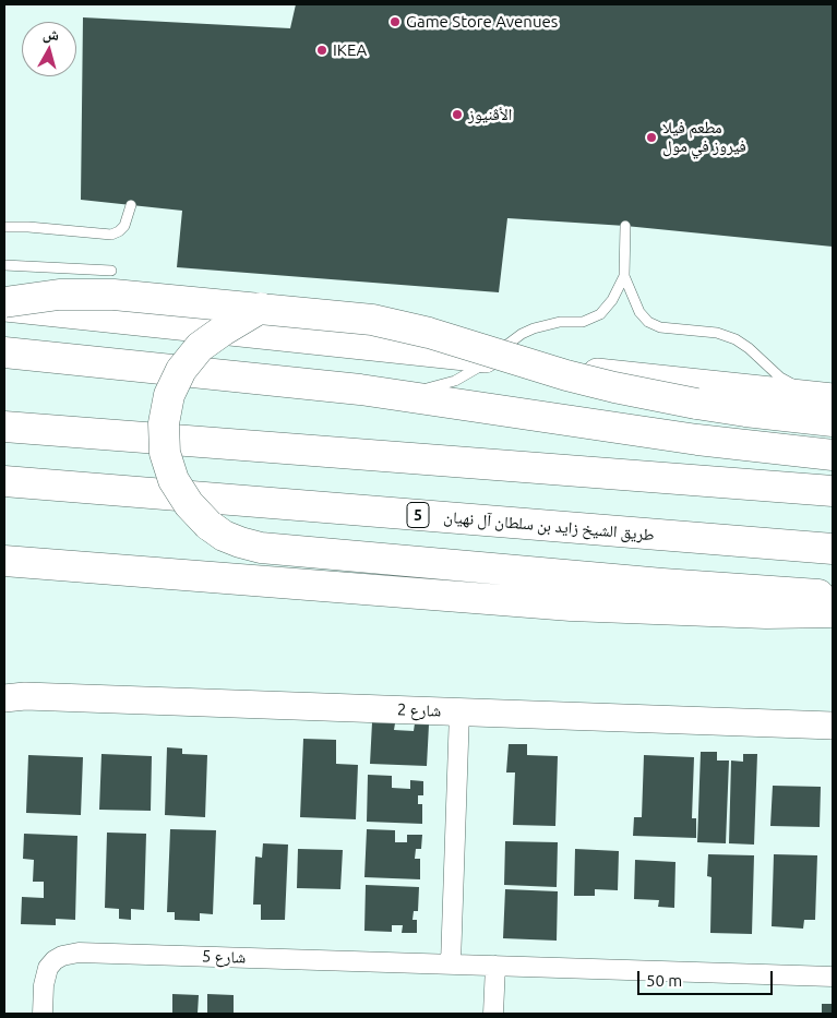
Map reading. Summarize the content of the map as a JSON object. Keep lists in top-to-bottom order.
{
  "streets": {
    "highway": ["5", "طريق الشيخ زايد بن سلطان آل نهيان"],
    "street": ["شارع 2", "شارع 5"]
  },
  "places": [
    "Game Store Avenues",
    "IKEA",
    "الأڤنيوز",
    "مطعم فيلا فيروز في مول"
  ],
  "scale_bar": "50 m",
  "north": "top"
}
